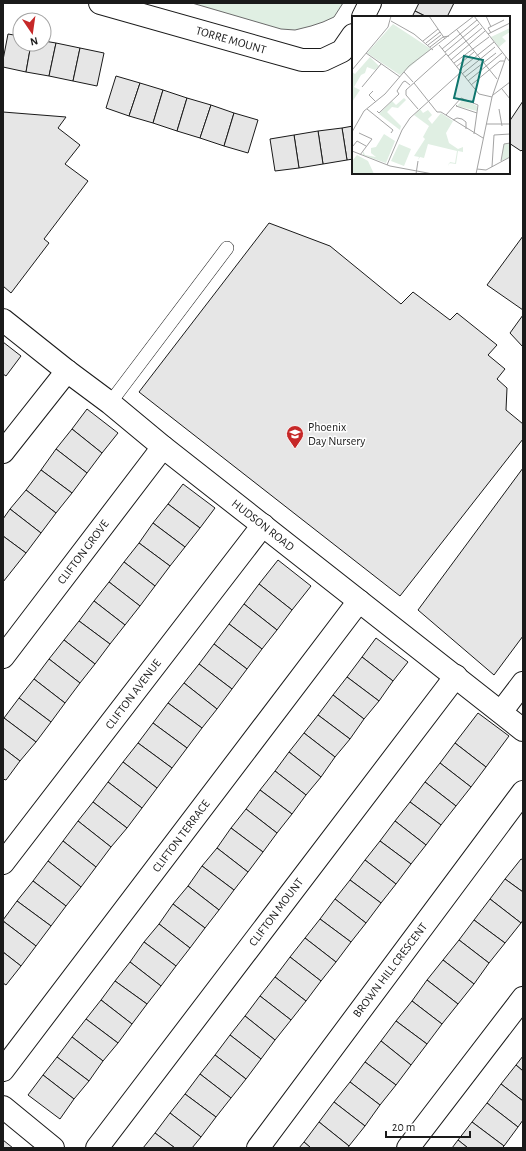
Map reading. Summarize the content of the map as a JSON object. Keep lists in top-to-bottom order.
{
  "streets": {
    "street": [
      "TORRE MOUNT",
      "HUDSON ROAD",
      "CLIFTON GROVE",
      "CLIFTON AVENUE",
      "CLIFTON TERRACE",
      "CLIFTON MOUNT",
      "BROWN HILL CRESCENT"
    ]
  },
  "crossings": [
    ["HUDSON ROAD", "CLIFTON GROVE"],
    ["HUDSON ROAD", "CLIFTON AVENUE"],
    ["HUDSON ROAD", "CLIFTON TERRACE"],
    ["HUDSON ROAD", "CLIFTON MOUNT"]
  ],
  "places": {
    "school or university": ["Phoenix Day Nursery"]
  },
  "scale_bar": "20 m",
  "north": "bottom"
}
